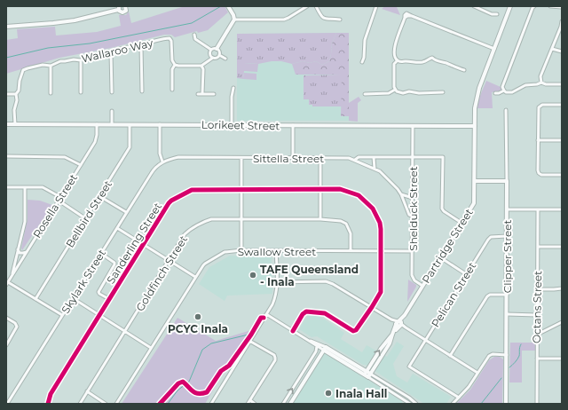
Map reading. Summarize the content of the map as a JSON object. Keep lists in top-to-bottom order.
{
  "streets": {
    "street": [
      "Wallaroo Way",
      "Lorikeet Street",
      "Sittella Street",
      "Rosella Street",
      "Shelduck Street",
      "Bellbird Street",
      "Sanderling Street",
      "Partridge Street",
      "Swallow Street",
      "Clipper Street",
      "Goldfinch Street",
      "Skylark Street",
      "Pelican Street",
      "Octans Street"
    ]
  },
  "crossings": [
    ["Lorikeet Street", "Rosella Street"],
    ["Lorikeet Street", "Shelduck Street"],
    ["Lorikeet Street", "Bellbird Street"],
    ["Lorikeet Street", "Partridge Street"],
    ["Sittella Street", "Shelduck Street"],
    ["Sittella Street", "Partridge Street"],
    ["Sittella Street", "Skylark Street"],
    ["Shelduck Street", "Partridge Street"],
    ["Shelduck Street", "Swallow Street"],
    ["Sanderling Street", "Swallow Street"],
    ["Swallow Street", "Goldfinch Street"],
    ["Clipper Street", "Pelican Street"]
  ],
  "places": ["TAFE Queensland - Inala", "PCYC Inala", "Inala Hall"]
}
